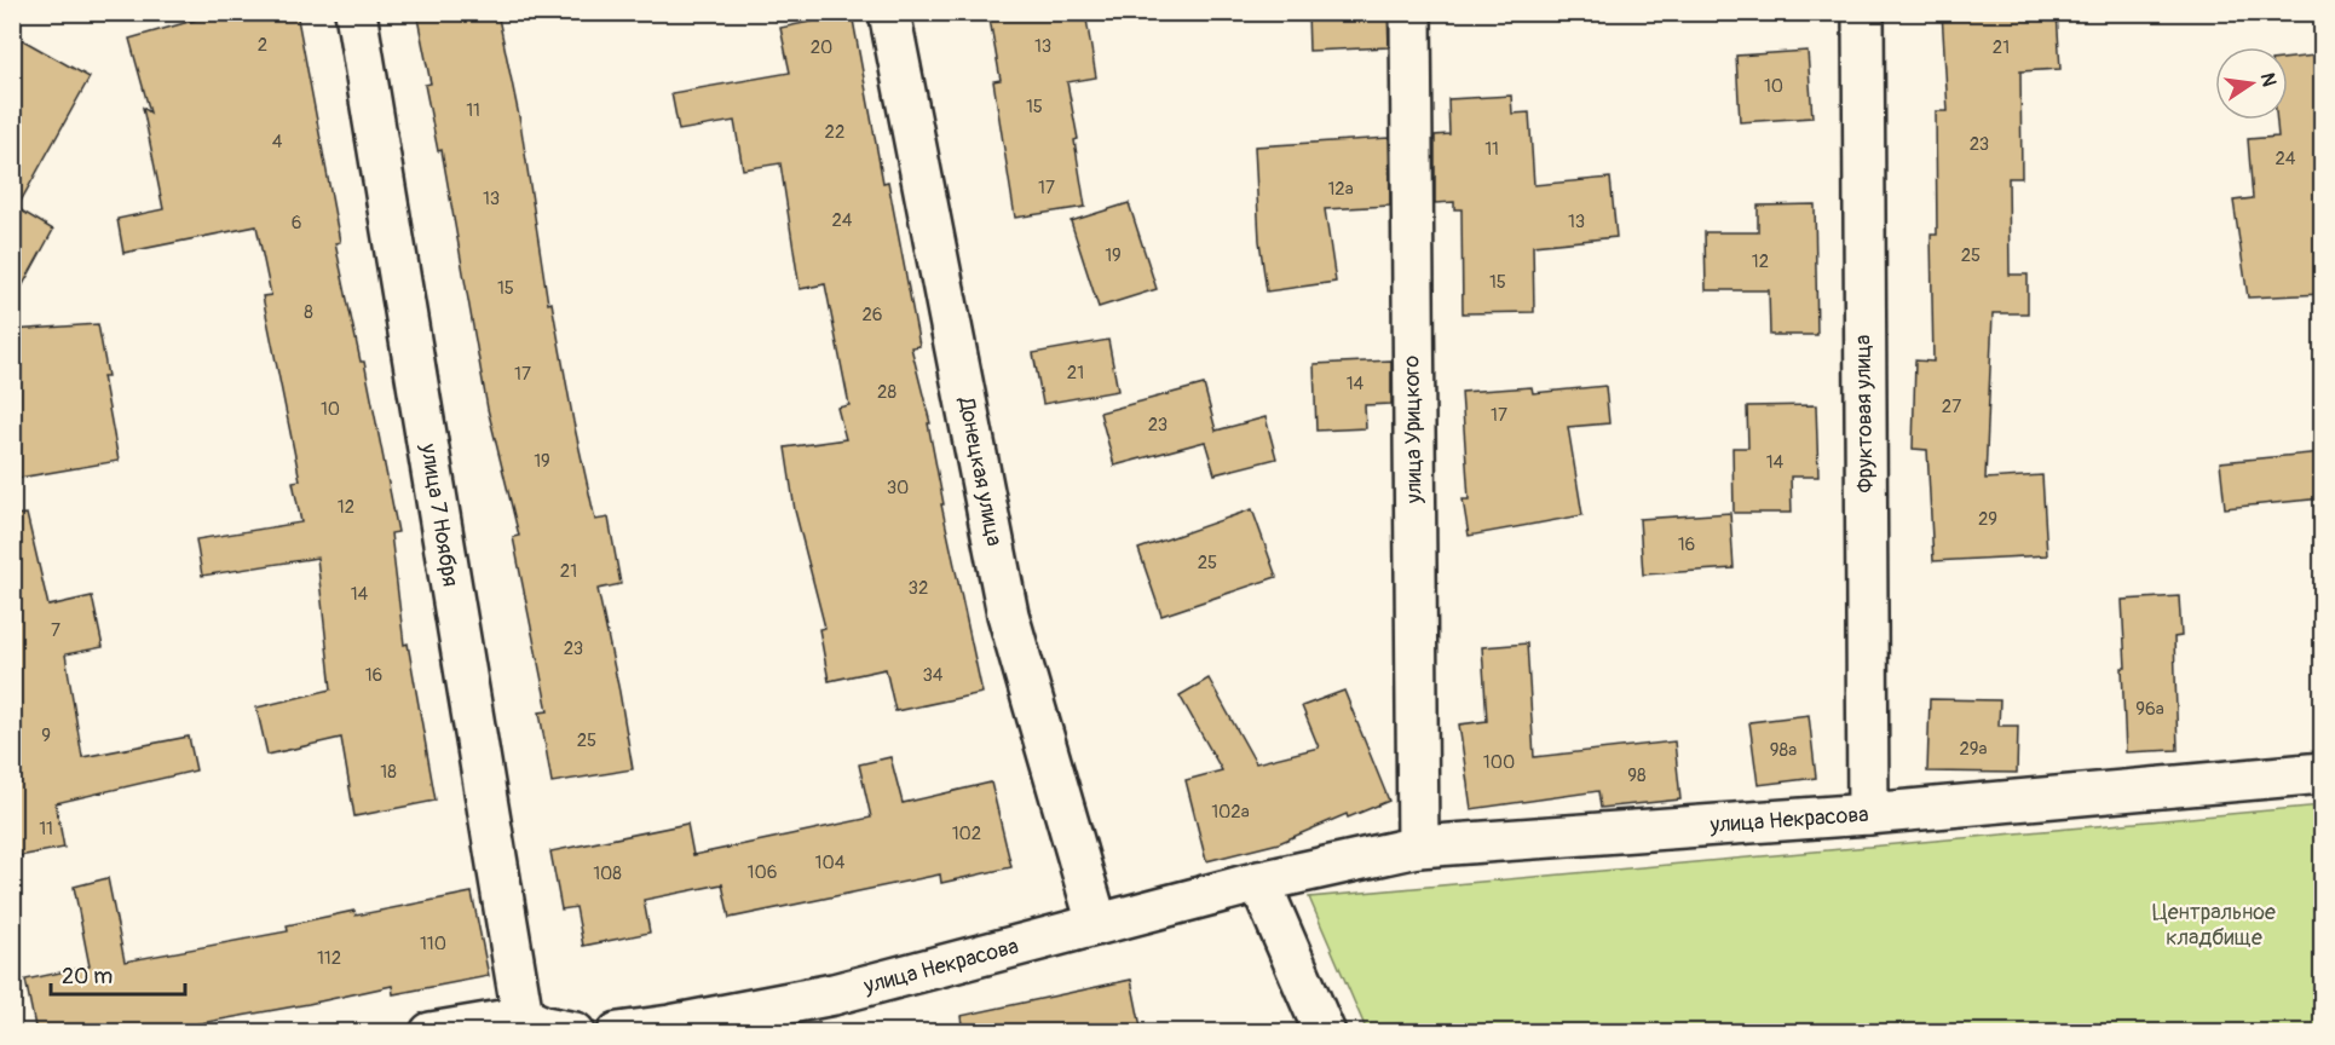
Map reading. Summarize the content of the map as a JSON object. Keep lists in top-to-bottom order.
{
  "streets": {
    "street": [
      "Фруктовая улица",
      "улица Урицкого",
      "Донецкая улица",
      "улица 7 Ноября",
      "улица Некрасова"
    ]
  },
  "crossings": [
    ["Фруктовая улица", "улица Некрасова"],
    ["улица Урицкого", "улица Некрасова"],
    ["Донецкая улица", "улица Некрасова"]
  ],
  "parks": ["Центральное кладбище"],
  "house_numbers": [
    "2",
    "13",
    "20",
    "21",
    "10",
    "15",
    "11",
    "22",
    "4",
    "23",
    "11",
    "24",
    "17",
    "12а",
    "13",
    "24",
    "13",
    "6",
    "19",
    "25",
    "12",
    "15",
    "15",
    "8",
    "26",
    "21",
    "17",
    "14",
    "28",
    "27",
    "10",
    "17",
    "23",
    "19",
    "14",
    "30",
    "12",
    "29",
    "16",
    "25",
    "21",
    "32",
    "14",
    "7",
    "23",
    "16",
    "34",
    "96а",
    "9",
    "25",
    "29а",
    "98а",
    "100",
    "18",
    "98",
    "102а",
    "11",
    "102",
    "104",
    "106",
    "108",
    "110",
    "112"
  ],
  "scale_bar": "20 m",
  "north": "right"
}
